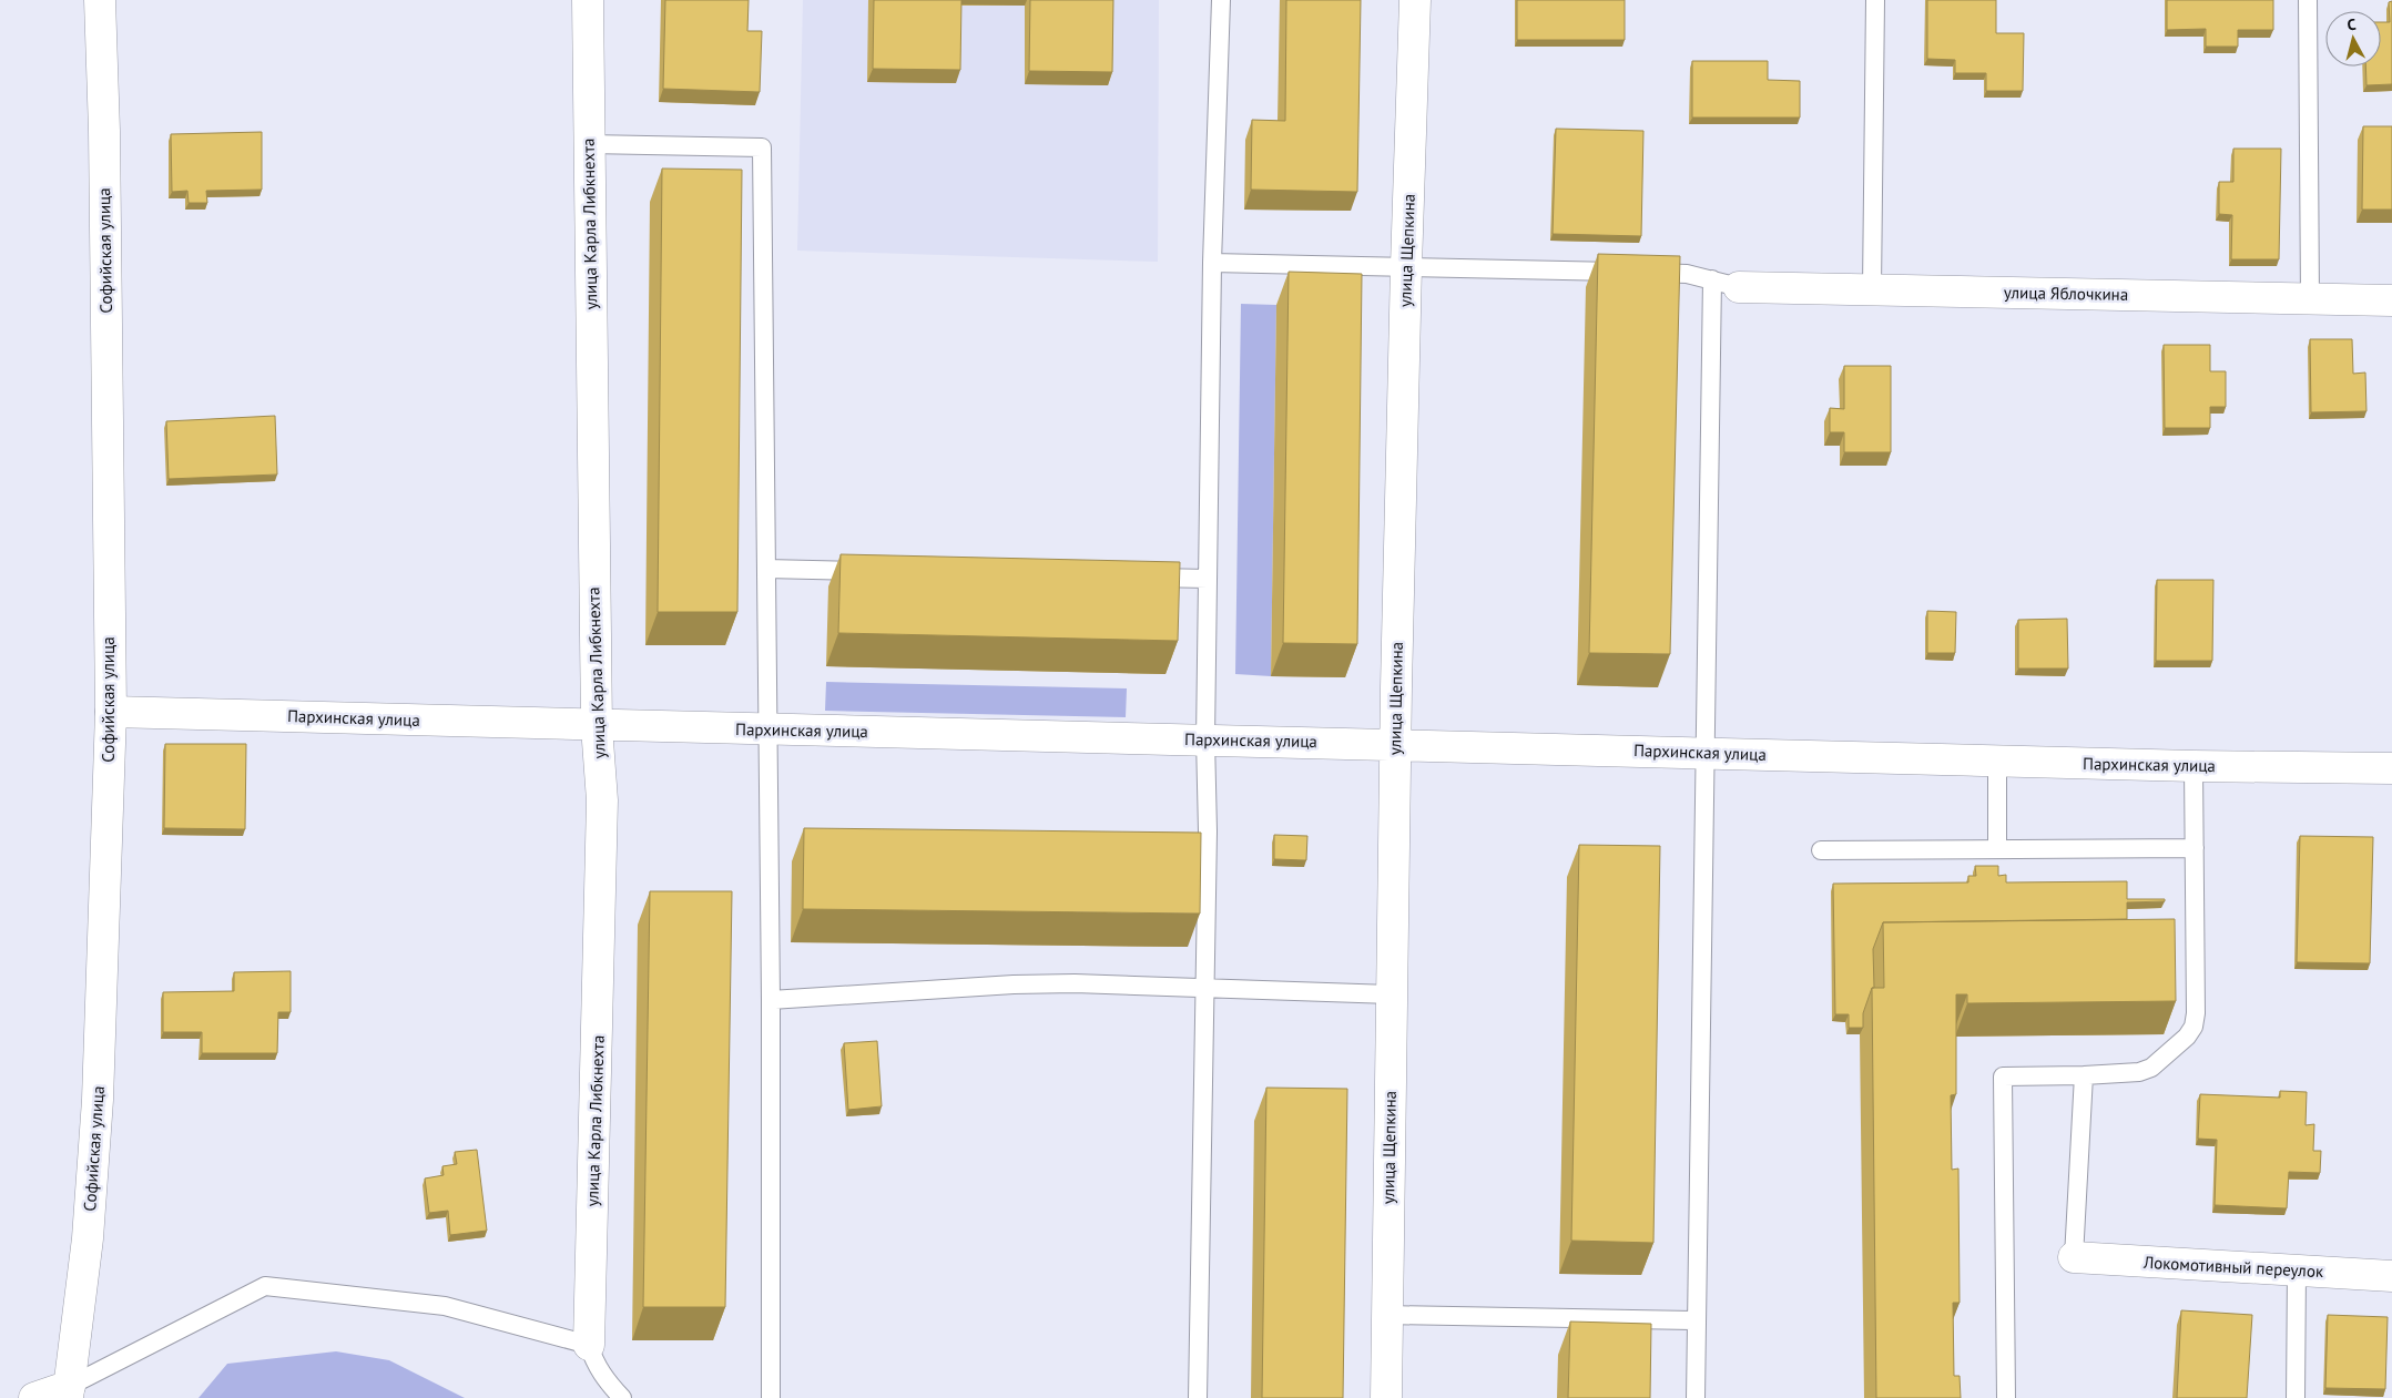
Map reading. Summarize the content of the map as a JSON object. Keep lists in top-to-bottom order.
{
  "streets": {
    "street": [
      "улица Карла Либкнехта",
      "Софийская улица",
      "улица Щепкина",
      "улица Яблочкина",
      "Пархинская улица",
      "Локомотивный переулок"
    ]
  },
  "crossings": [
    ["улица Карла Либкнехта", "Пархинская улица"],
    ["Софийская улица", "Пархинская улица"],
    ["улица Щепкина", "Пархинская улица"]
  ],
  "north": "top"
}
